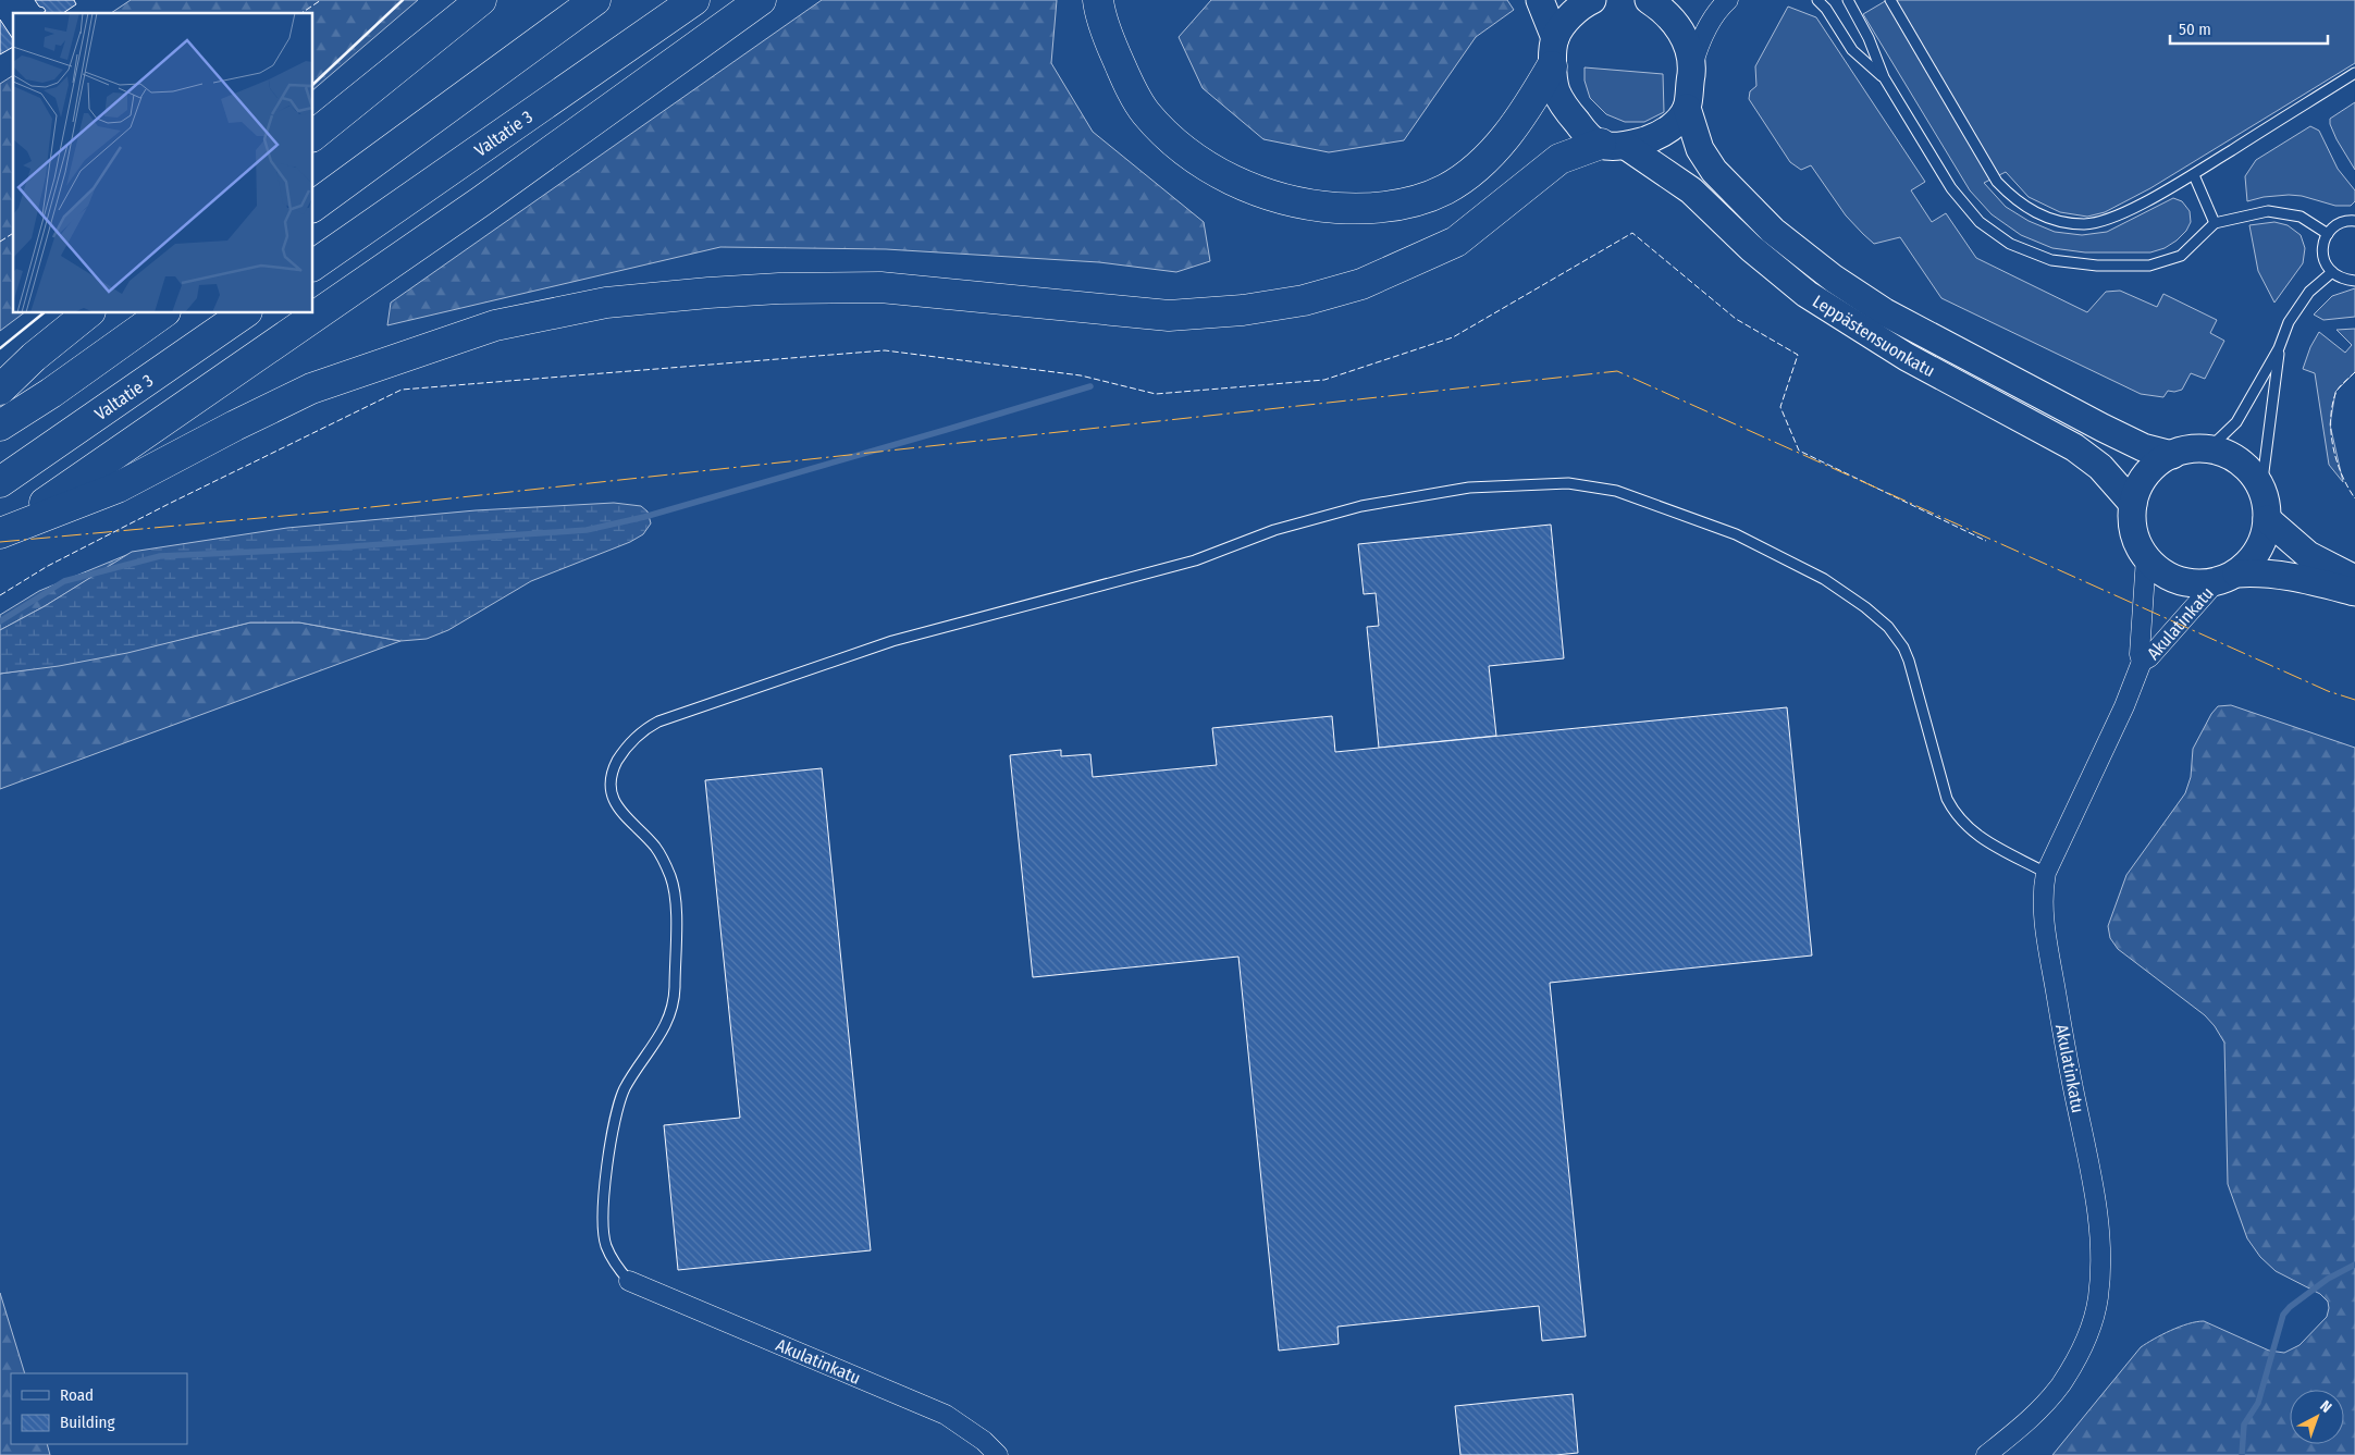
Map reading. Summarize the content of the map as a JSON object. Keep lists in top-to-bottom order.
{
  "streets": {
    "highway": ["Valtatie 3"],
    "main road": ["Leppästensuonkatu"],
    "street": ["Akulatinkatu"]
  },
  "crossings": [
    ["Leppästensuonkatu", "Akulatinkatu"]
  ],
  "legend": ["Road", "Building"],
  "scale_bar": "50 m",
  "north": "top right"
}
